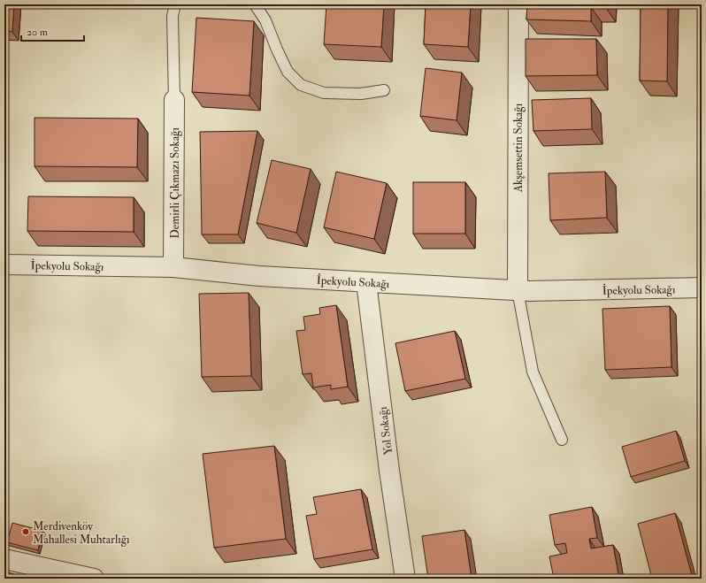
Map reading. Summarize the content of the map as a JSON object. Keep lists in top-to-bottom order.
{
  "streets": {
    "street": [
      "Akşemsettin Sokağı",
      "Demirli Çıkmazı Sokağı",
      "İpekyolu Sokağı",
      "Yol Sokağı"
    ]
  },
  "crossings": [
    ["Akşemsettin Sokağı", "İpekyolu Sokağı"],
    ["Demirli Çıkmazı Sokağı", "İpekyolu Sokağı"],
    ["İpekyolu Sokağı", "Yol Sokağı"]
  ],
  "places": ["Merdivenköy Mahallesi Muhtarlığı"],
  "scale_bar": "20 m"
}
